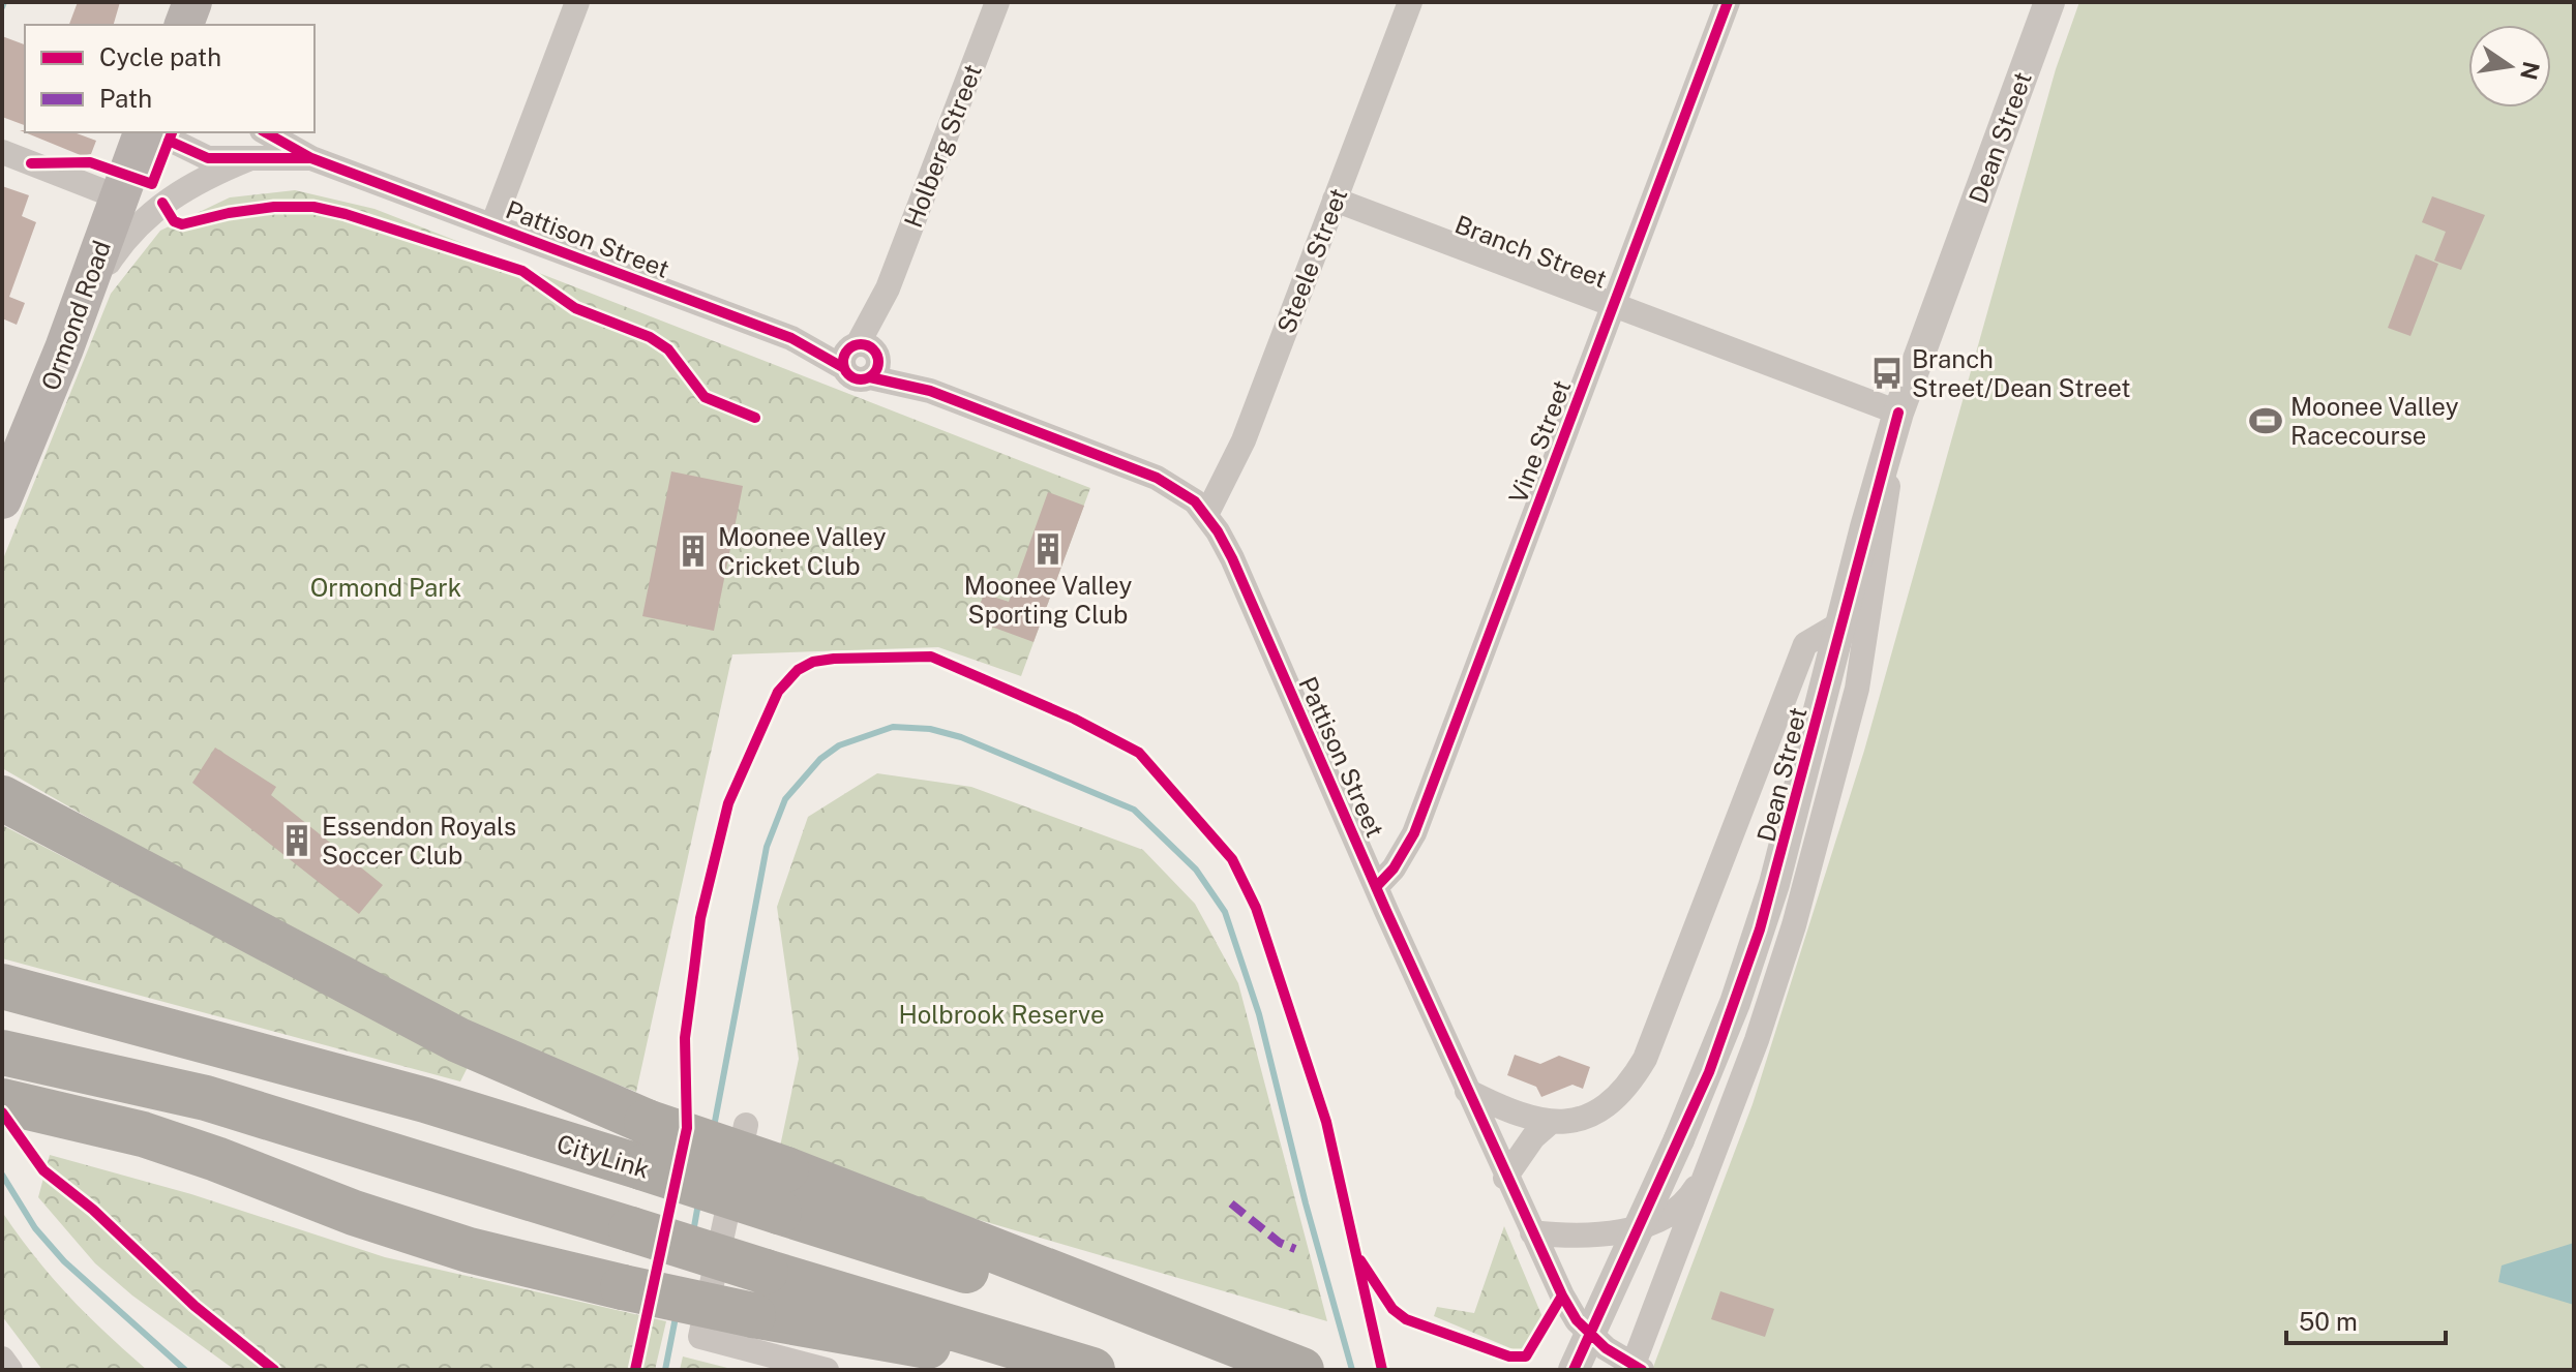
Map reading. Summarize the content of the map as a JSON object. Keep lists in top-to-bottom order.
{
  "streets": {
    "highway": ["CityLink"],
    "main road": ["Ormond Road"],
    "street": [
      "Dean Street",
      "Holberg Street",
      "Pattison Street",
      "Branch Street",
      "Steele Street",
      "Vine Street"
    ]
  },
  "crossings": [
    ["Dean Street", "Pattison Street"],
    ["Dean Street", "Branch Street"],
    ["Holberg Street", "Pattison Street"],
    ["Pattison Street", "Steele Street"],
    ["Pattison Street", "Ormond Road"],
    ["Pattison Street", "Vine Street"],
    ["Branch Street", "Steele Street"],
    ["Branch Street", "Vine Street"]
  ],
  "parks": ["Ormond Park", "Holbrook Reserve"],
  "places": {
    "bus stop": ["Branch Street/Dean Street"],
    "sports": ["Moonee Valley Racecourse"],
    "building": ["Moonee Valley Sporting Club", "Moonee Valley Cricket Club", "Essendon Royals Soccer Club"]
  },
  "legend": ["Cycle path", "Path"],
  "scale_bar": "50 m",
  "north": "right"
}
